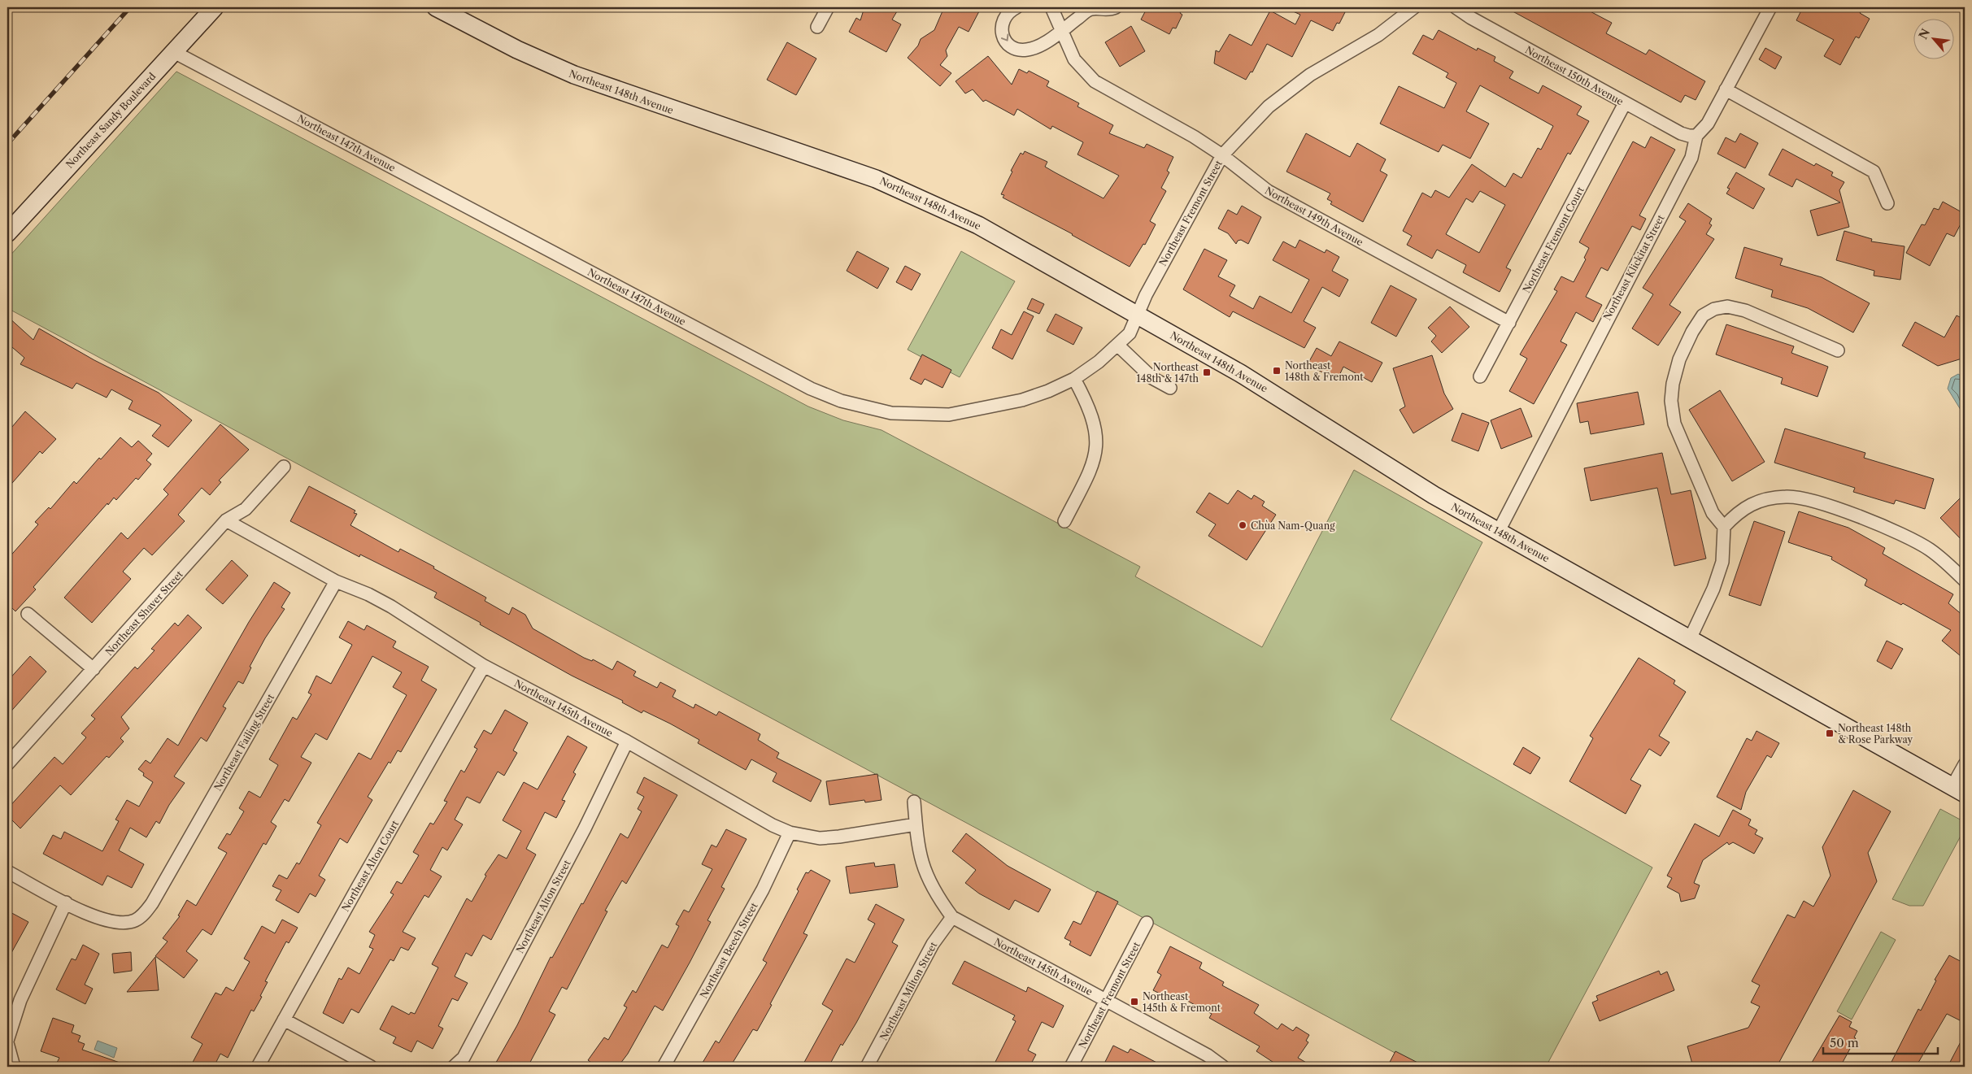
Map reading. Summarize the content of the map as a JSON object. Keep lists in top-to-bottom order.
{
  "streets": {
    "main road": ["Northeast 148th Avenue", "Northeast Sandy Boulevard"],
    "street": [
      "Northeast 150th Avenue",
      "Northeast 147th Avenue",
      "Northeast Fremont Street",
      "Northeast 149th Avenue",
      "Northeast Fremont Court",
      "Northeast Klickitat Street",
      "Northeast Shaver Street",
      "Northeast 145th Avenue",
      "Northeast Failing Street",
      "Northeast Alton Court",
      "Northeast Alton Street",
      "Northeast Beech Street",
      "Northeast Milton Street"
    ]
  },
  "crossings": [
    ["Northeast 150th Avenue", "Northeast Fremont Court"],
    ["Northeast 150th Avenue", "Northeast Klickitat Street"],
    ["Northeast 148th Avenue", "Northeast 147th Avenue"],
    ["Northeast 148th Avenue", "Northeast Fremont Street"],
    ["Northeast 148th Avenue", "Northeast Klickitat Street"],
    ["Northeast Sandy Boulevard", "Northeast 147th Avenue"],
    ["Northeast 147th Avenue", "Northeast Fremont Street"],
    ["Northeast Fremont Street", "Northeast 149th Avenue"],
    ["Northeast Fremont Street", "Northeast 145th Avenue"],
    ["Northeast 149th Avenue", "Northeast Fremont Court"],
    ["Northeast Shaver Street", "Northeast 145th Avenue"],
    ["Northeast 145th Avenue", "Northeast Failing Street"],
    ["Northeast 145th Avenue", "Northeast Alton Court"],
    ["Northeast 145th Avenue", "Northeast Alton Street"],
    ["Northeast 145th Avenue", "Northeast Beech Street"],
    ["Northeast 145th Avenue", "Northeast Milton Street"]
  ],
  "places": {
    "transit": [
      "Northeast 148th & Fremont",
      "Northeast 148th & 147th",
      "Northeast 148th & Rose Parkway",
      "Northeast 145th & Fremont"
    ],
    "other": ["Chùa Nam-Quang"]
  },
  "scale_bar": "50 m",
  "north": "top left"
}
